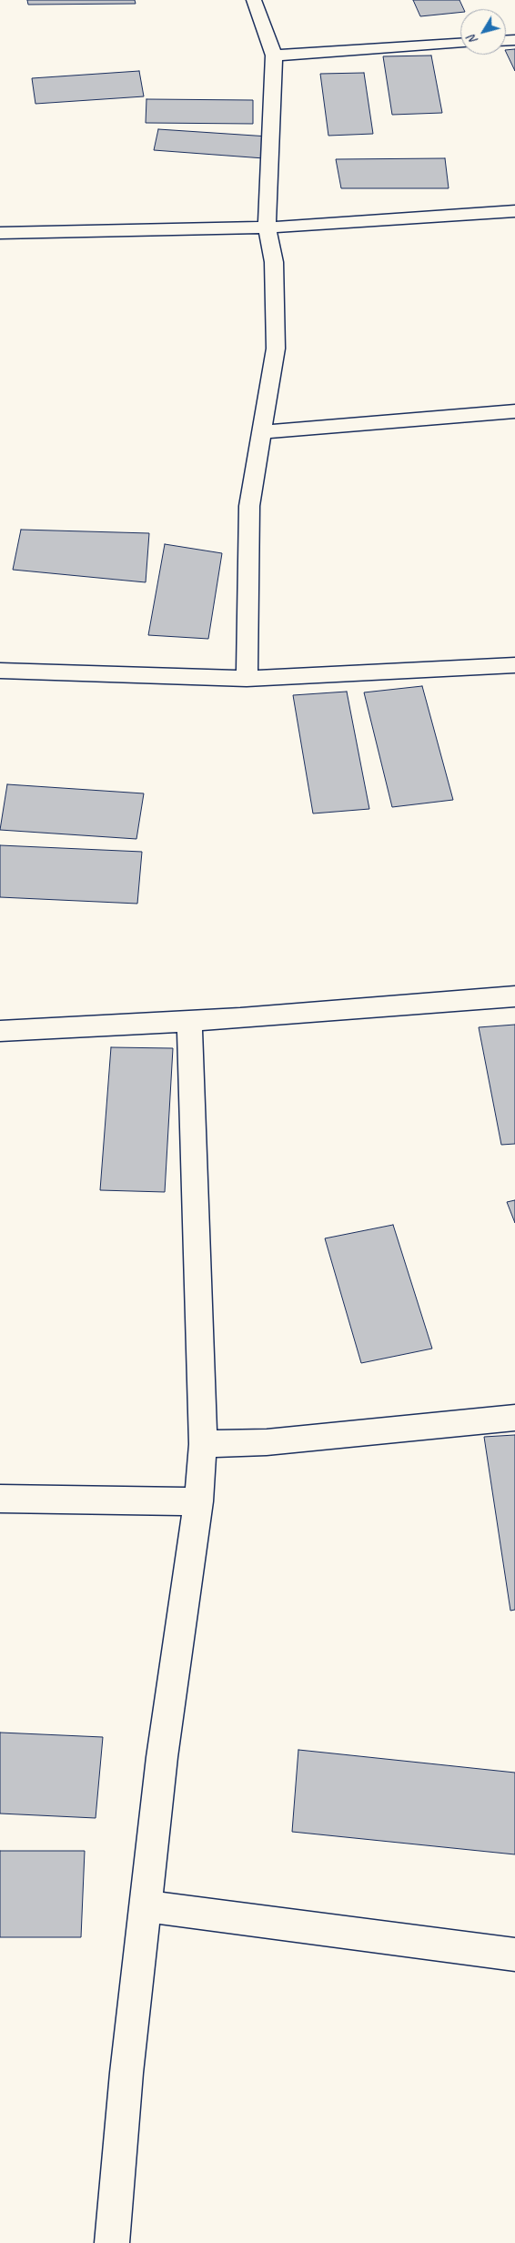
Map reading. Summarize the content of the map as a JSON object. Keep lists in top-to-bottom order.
{
  "north": "bottom left"
}
